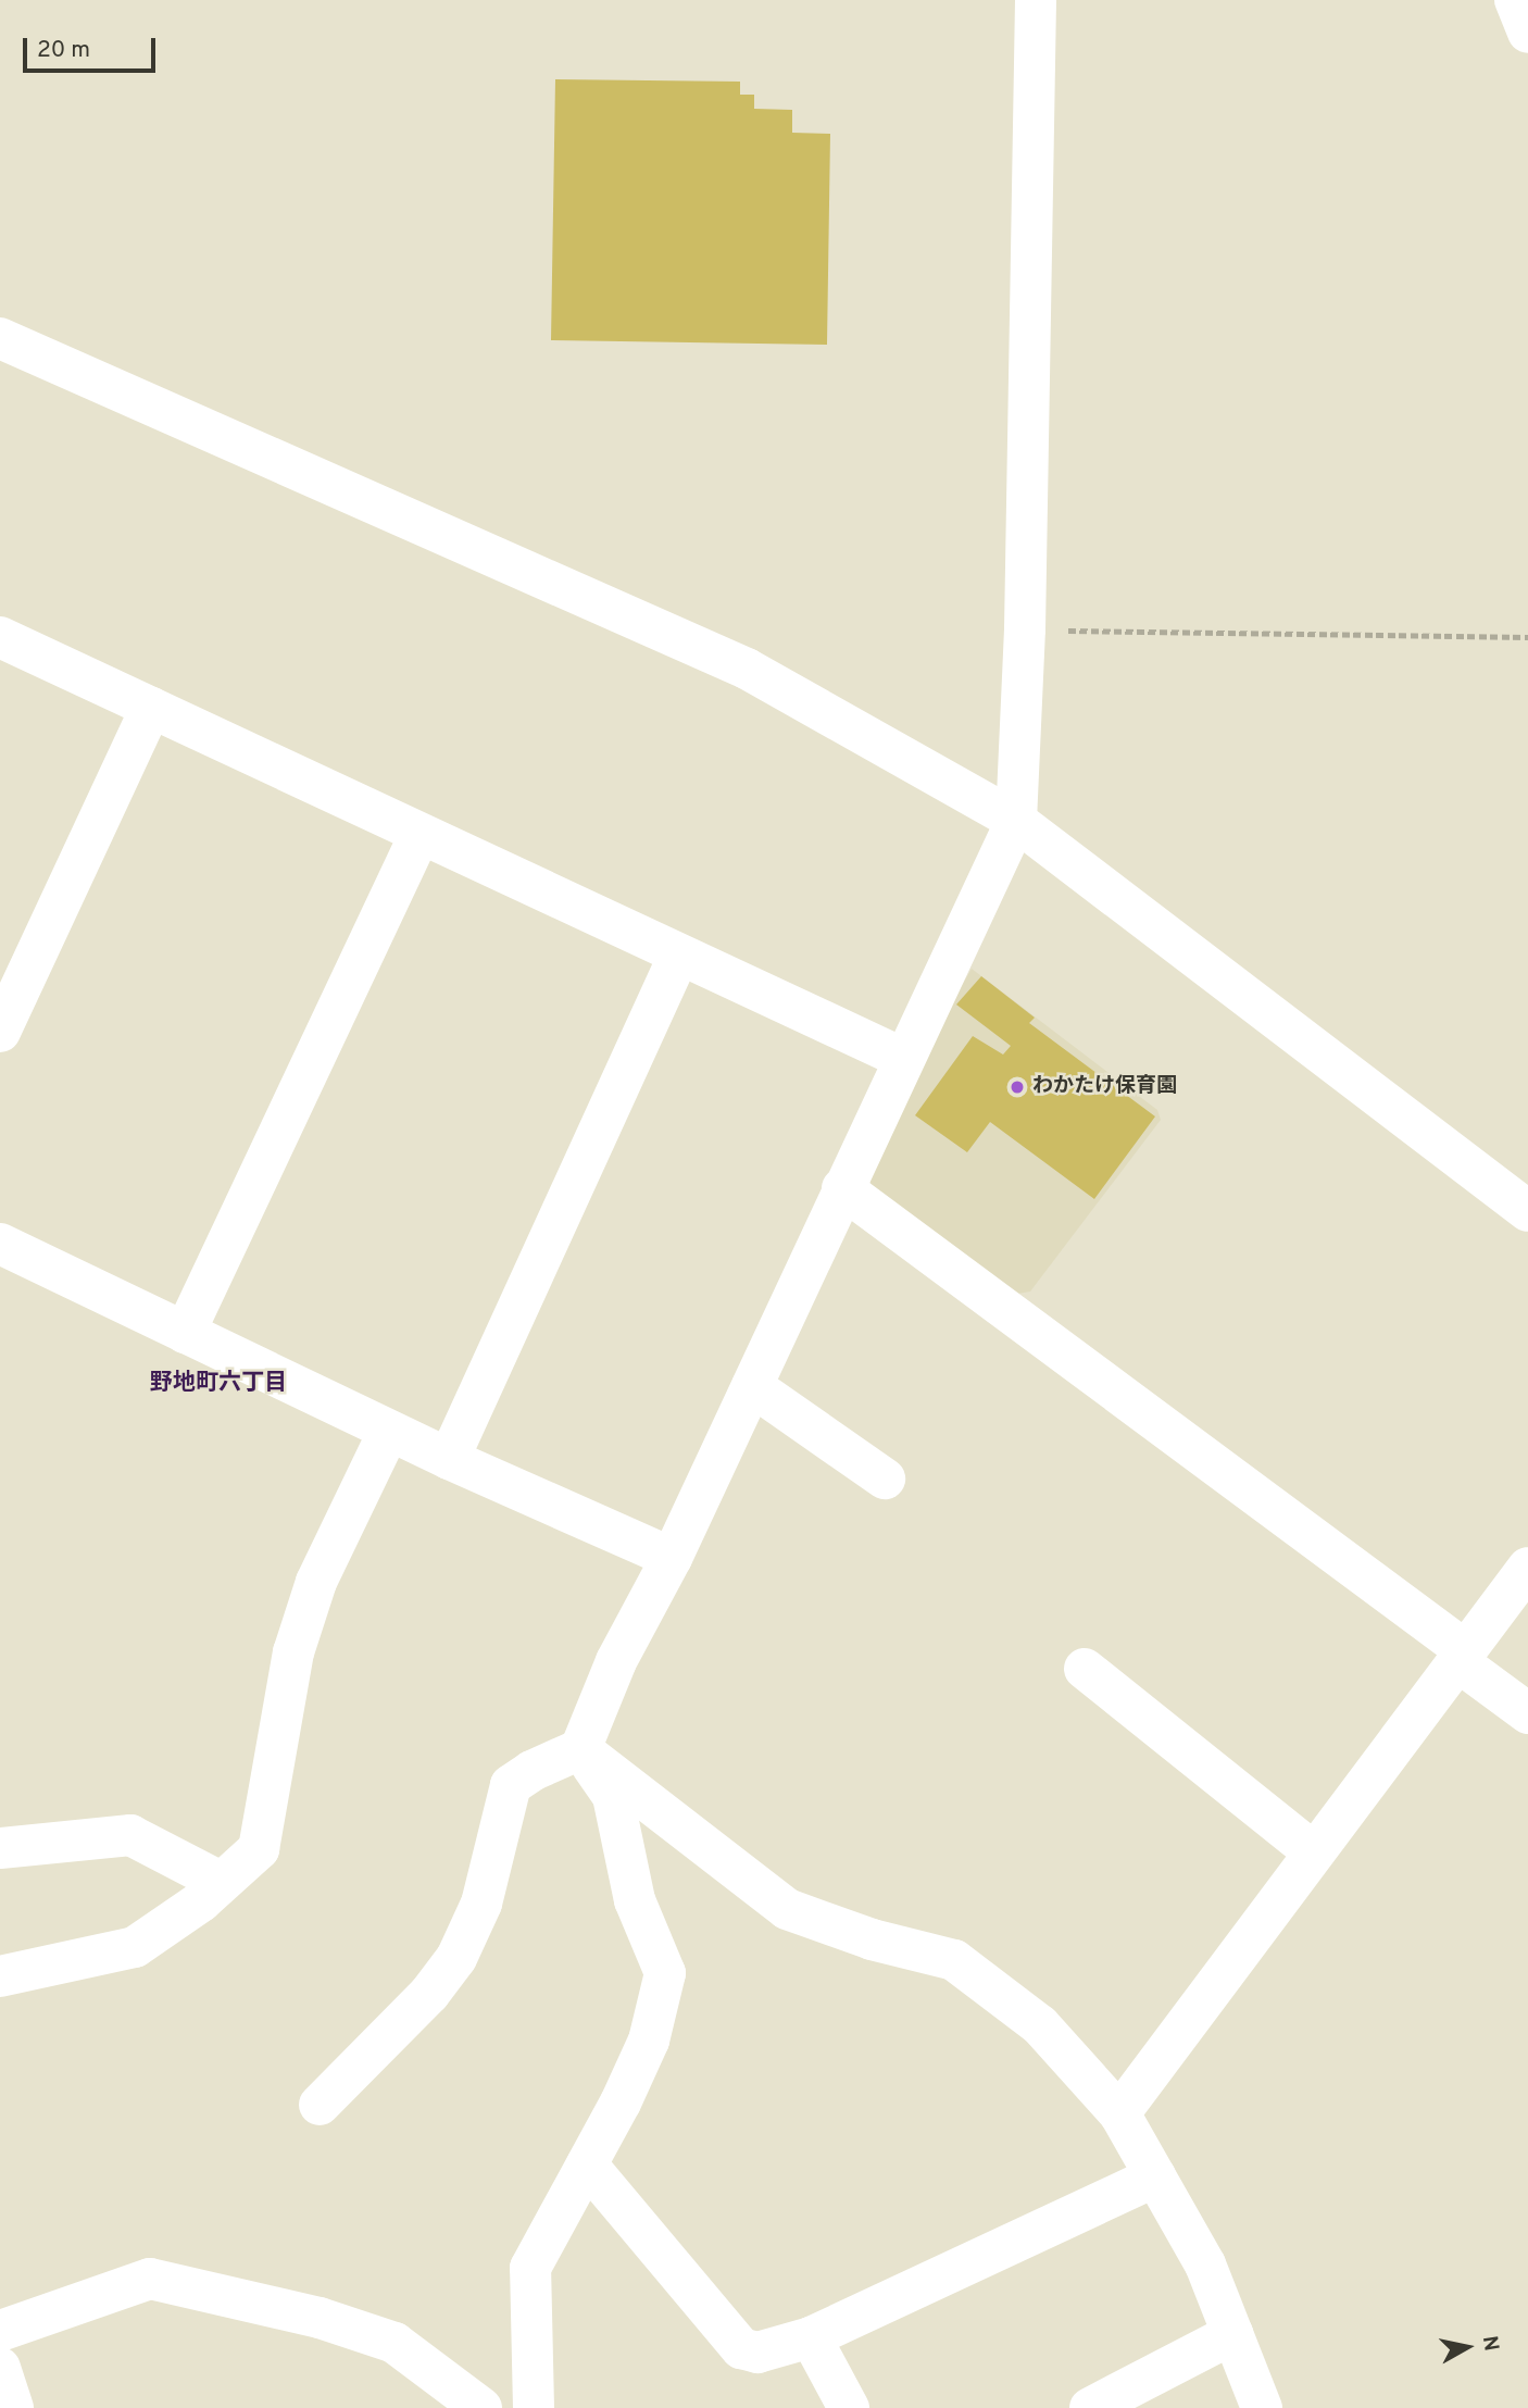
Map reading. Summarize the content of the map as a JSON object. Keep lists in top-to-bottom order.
{
  "districts": ["野地町六丁目"],
  "places": ["わかたけ保育園"],
  "scale_bar": "20 m",
  "north": "right"
}
